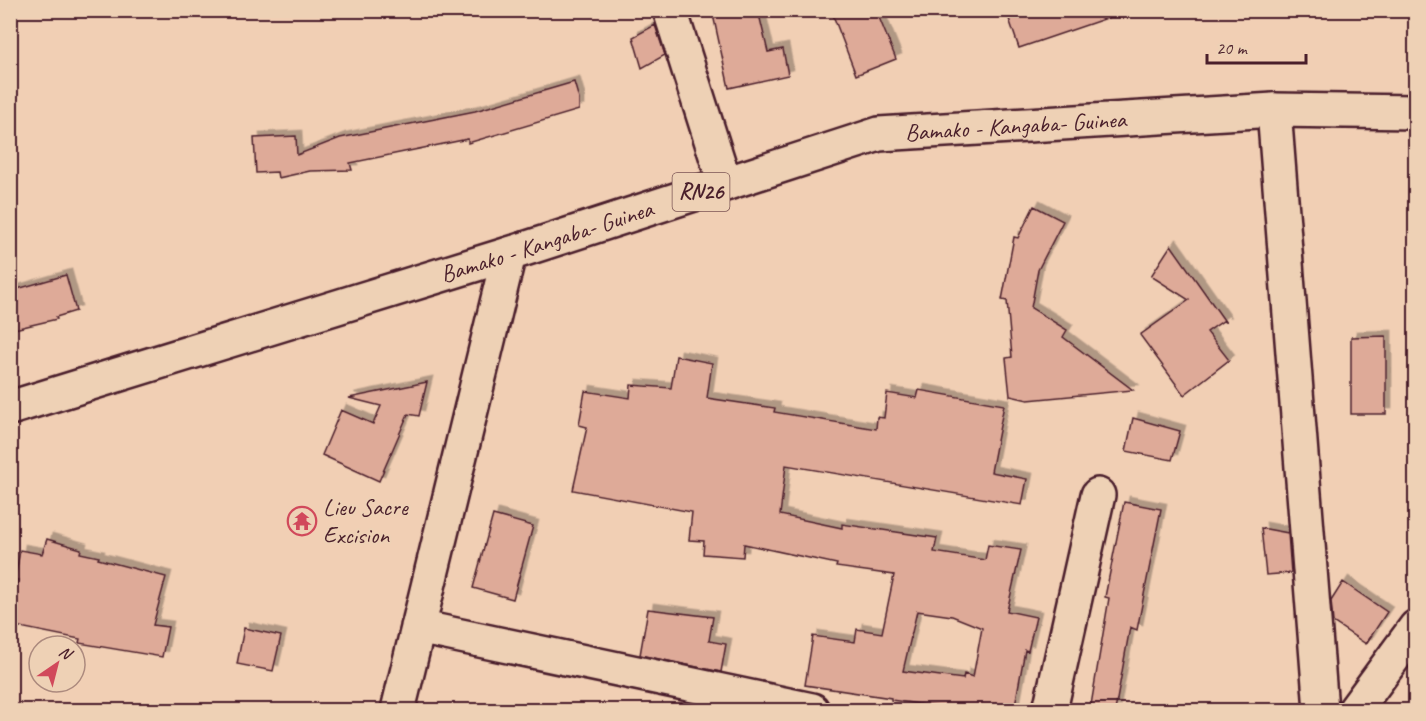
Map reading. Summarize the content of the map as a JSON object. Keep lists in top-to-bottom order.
{
  "streets": {
    "street": ["Bamako - Kangaba- Guinea", "RN26"]
  },
  "places": {
    "temple": ["Lieu Sacre Excision"]
  },
  "scale_bar": "20 m",
  "north": "top right"
}
